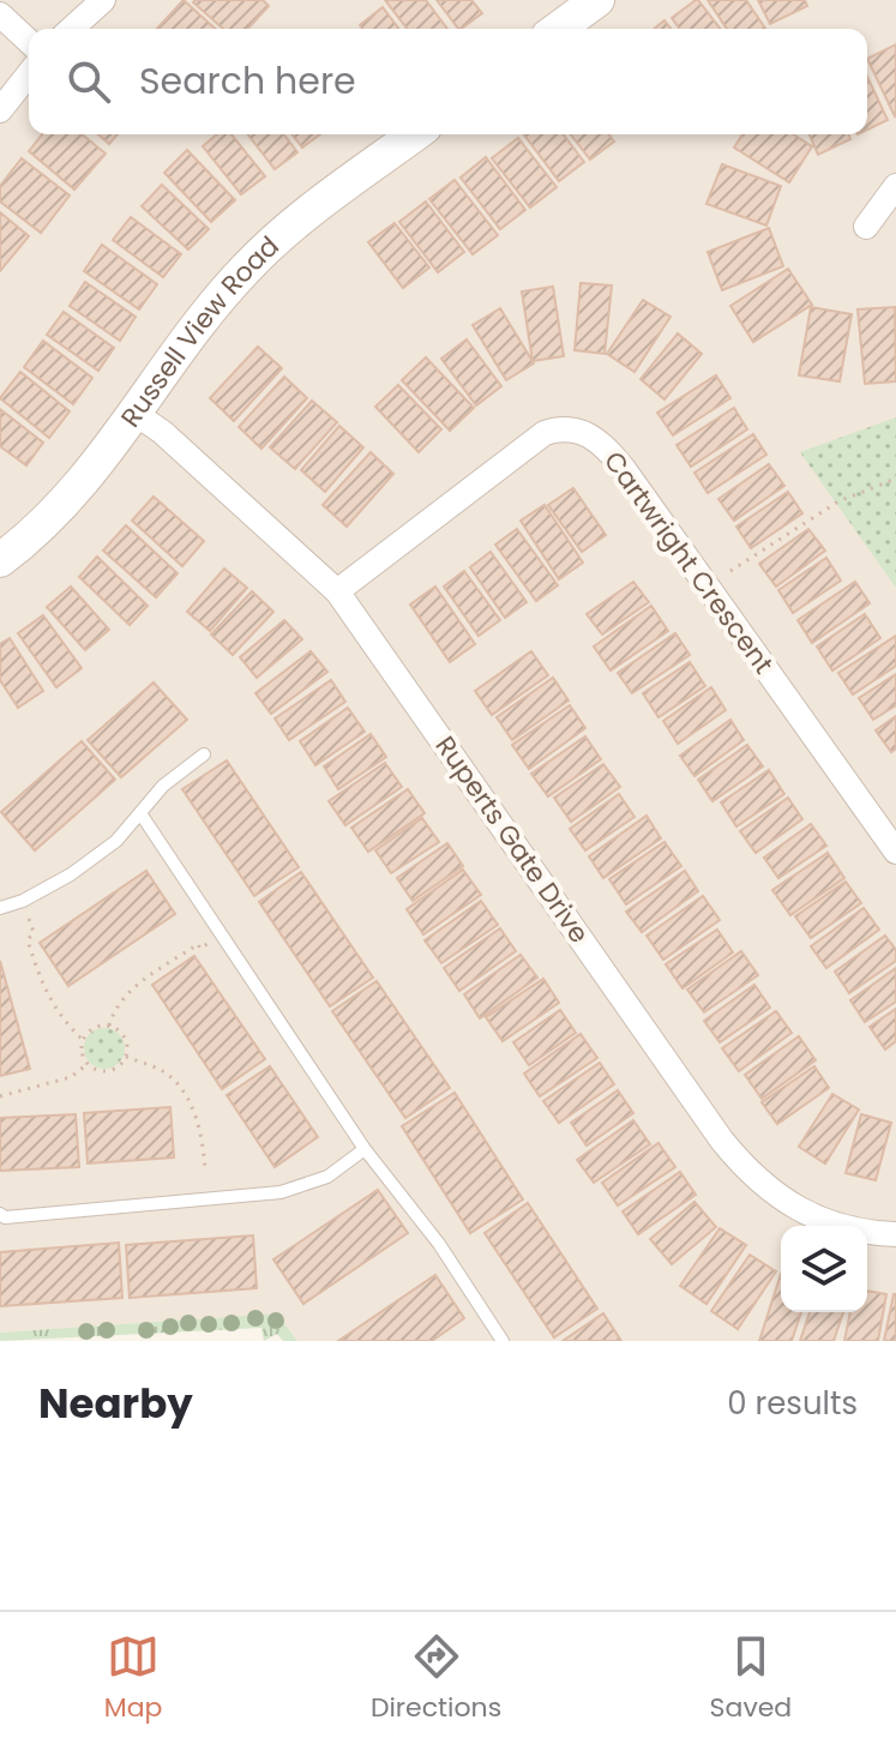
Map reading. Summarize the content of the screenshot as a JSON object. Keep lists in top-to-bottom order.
{
  "streets": {
    "street": ["Russell View Road", "Cartwright Crescent", "Ruperts Gate Drive"]
  },
  "crossings": [
    ["Russell View Road", "Ruperts Gate Drive"],
    ["Cartwright Crescent", "Ruperts Gate Drive"]
  ],
  "page": {
    "search": "Search here",
    "heading": ["Nearby", "0 results"],
    "nav": ["Map", "Directions", "Saved"]
  }
}
